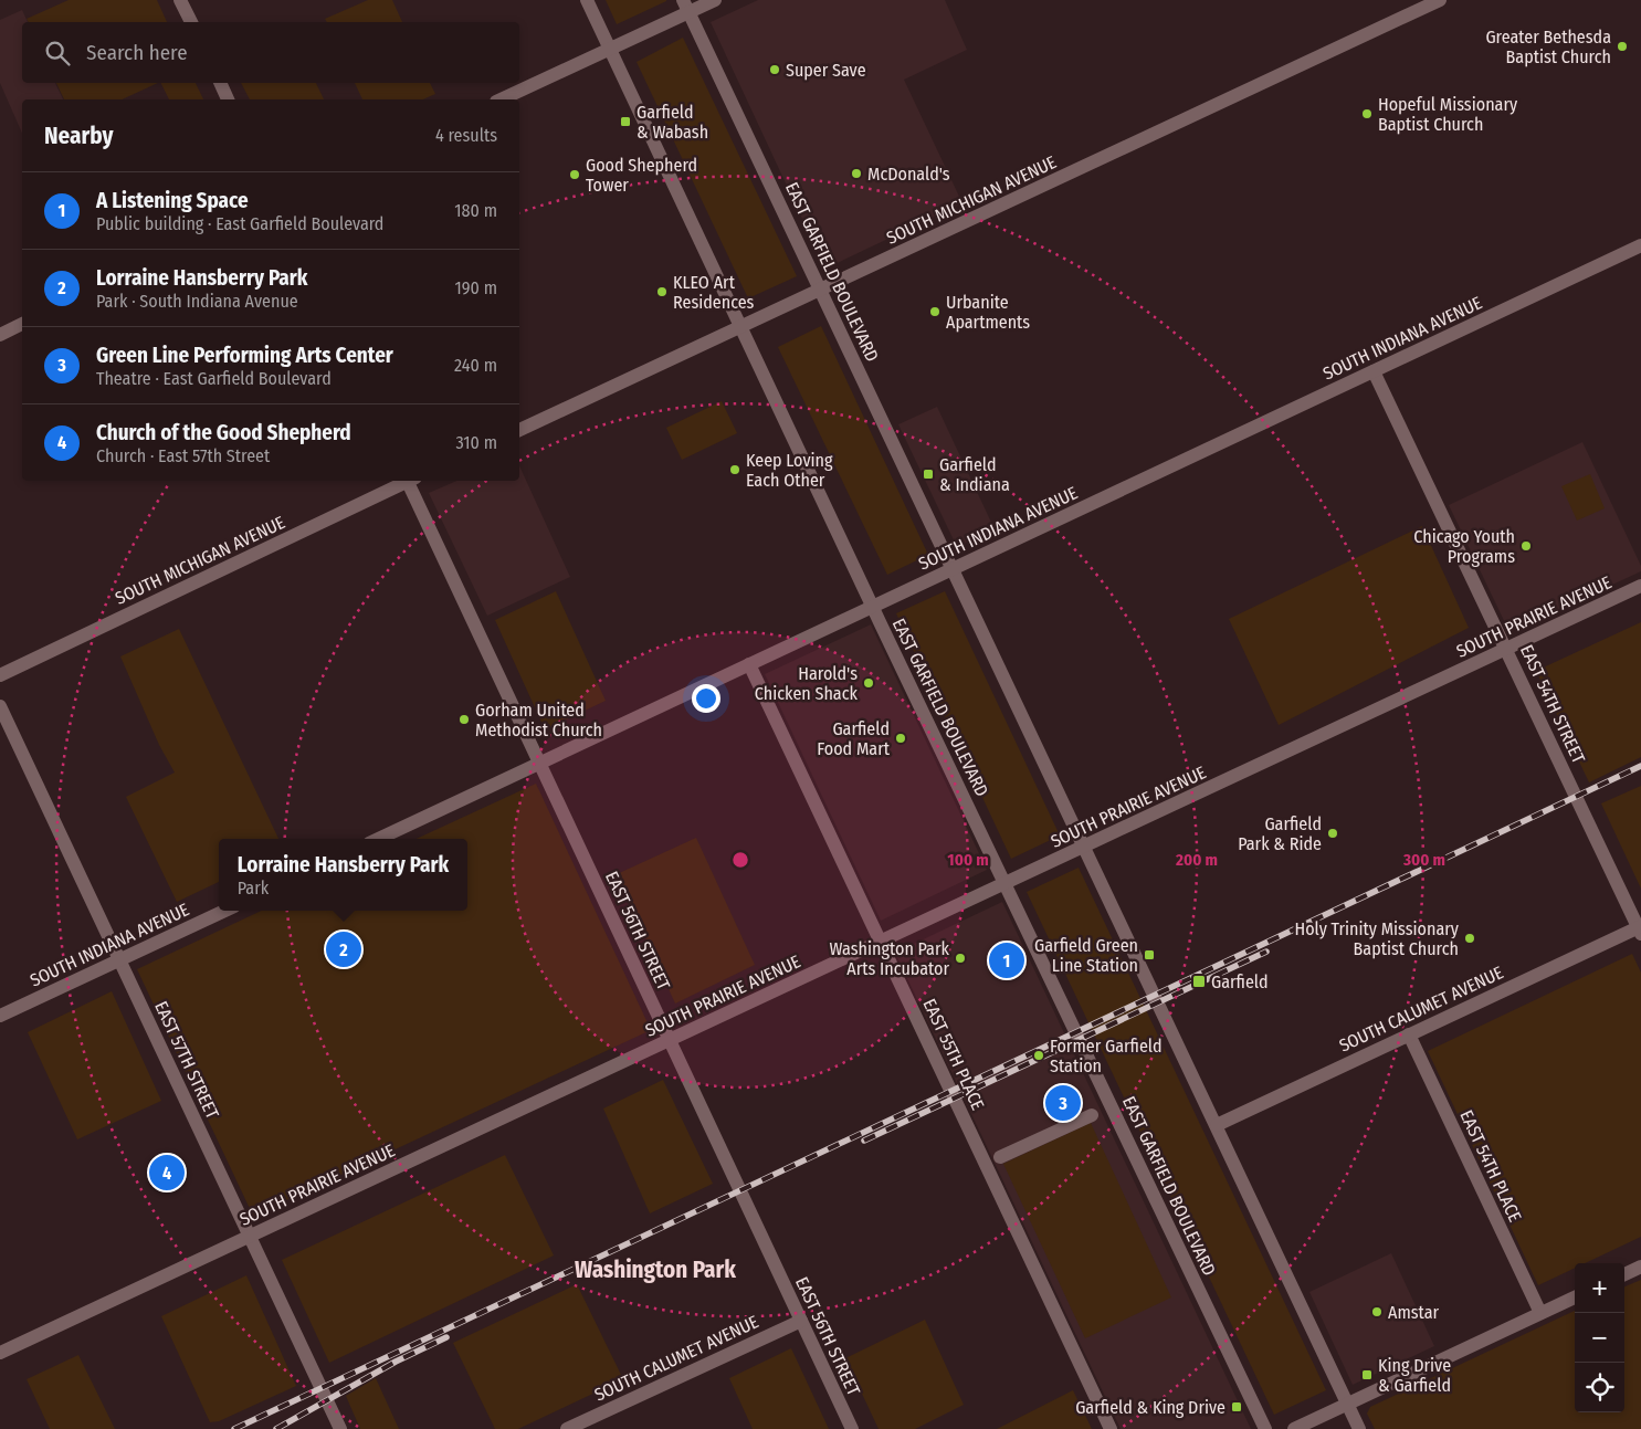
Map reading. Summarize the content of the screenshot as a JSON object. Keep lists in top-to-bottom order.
{
  "streets": {
    "street": [
      "SOUTH MICHIGAN AVENUE",
      "EAST GARFIELD BOULEVARD",
      "SOUTH INDIANA AVENUE",
      "SOUTH PRAIRIE AVENUE",
      "EAST 54TH STREET",
      "EAST 56TH STREET",
      "SOUTH CALUMET AVENUE",
      "EAST 55TH PLACE",
      "EAST 57TH STREET",
      "EAST 54TH PLACE"
    ]
  },
  "crossings": [
    ["SOUTH MICHIGAN AVENUE", "EAST GARFIELD BOULEVARD"],
    ["EAST GARFIELD BOULEVARD", "SOUTH INDIANA AVENUE"],
    ["EAST GARFIELD BOULEVARD", "SOUTH PRAIRIE AVENUE"],
    ["EAST GARFIELD BOULEVARD", "SOUTH CALUMET AVENUE"],
    ["SOUTH INDIANA AVENUE", "EAST 54TH STREET"],
    ["SOUTH INDIANA AVENUE", "EAST 56TH STREET"],
    ["SOUTH INDIANA AVENUE", "EAST 55TH PLACE"],
    ["SOUTH INDIANA AVENUE", "EAST 57TH STREET"],
    ["SOUTH PRAIRIE AVENUE", "EAST 54TH STREET"],
    ["SOUTH PRAIRIE AVENUE", "EAST 56TH STREET"],
    ["SOUTH PRAIRIE AVENUE", "EAST 55TH PLACE"],
    ["SOUTH PRAIRIE AVENUE", "EAST 57TH STREET"],
    ["EAST 54TH STREET", "SOUTH CALUMET AVENUE"],
    ["EAST 56TH STREET", "SOUTH CALUMET AVENUE"],
    ["SOUTH CALUMET AVENUE", "EAST 54TH PLACE"]
  ],
  "districts": ["Washington Park"],
  "places": {
    "other": [
      "Greater Bethesda Baptist Church",
      "Super Save",
      "Hopeful Missionary Baptist Church",
      "McDonald's",
      "Good Shepherd Tower",
      "KLEO Art Residences",
      "Urbanite Apartments",
      "Keep Loving Each Other",
      "Chicago Youth Programs",
      "Harold's Chicken Shack",
      "Gorham United Methodist Church",
      "Garfield Food Mart",
      "Garfield Park & Ride",
      "Holy Trinity Missionary Baptist Church",
      "Washington Park Arts Incubator",
      "Former Garfield Station",
      "Amstar"
    ],
    "transit": [
      "Garfield & Wabash",
      "Garfield & Indiana",
      "Garfield Green Line Station",
      "Garfield",
      "King Drive & Garfield",
      "Garfield & King Drive"
    ]
  },
  "page": {
    "search": "Search here",
    "heading": ["Nearby", "4 results"],
    "list": [
      {
        "mark": "1",
        "name": "A Listening Space",
        "note": "Public building · East Garfield Boulevard",
        "value": "180 m"
      },
      {
        "mark": "2",
        "name": "Lorraine Hansberry Park",
        "note": "Park · South Indiana Avenue",
        "value": "190 m"
      },
      {
        "mark": "3",
        "name": "Green Line Performing Arts Center",
        "note": "Theatre · East Garfield Boulevard",
        "value": "240 m"
      },
      {
        "mark": "4",
        "name": "Church of the Good Shepherd",
        "note": "Church · East 57th Street",
        "value": "310 m"
      }
    ],
    "popup": ["Lorraine Hansberry Park", "Park"],
    "pins": [
      "2",
      "1",
      "3",
      "4"
    ],
    "map_buttons": ["+", "−"]
  },
  "rings": ["100 m", "200 m", "300 m"]
}
